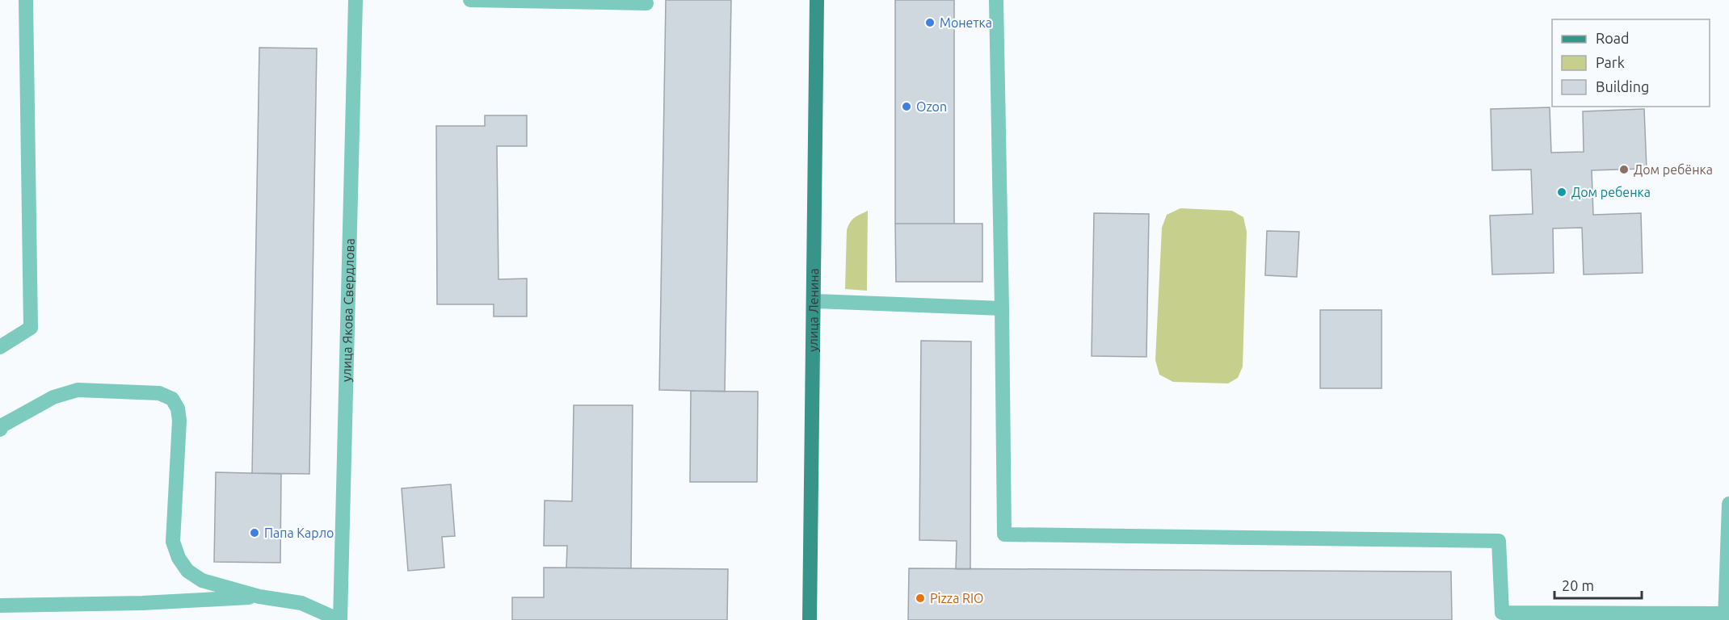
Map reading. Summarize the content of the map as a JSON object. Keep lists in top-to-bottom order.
{
  "streets": {
    "main road": ["улица Ленина"],
    "street": ["улица Якова Свердлова"]
  },
  "places": [
    "Монетка",
    "Ozon",
    "Дом ребёнка",
    "Дом ребенка",
    "Папа Карло",
    "Pizza RIO"
  ],
  "legend": ["Road", "Park", "Building"],
  "scale_bar": "20 m"
}
